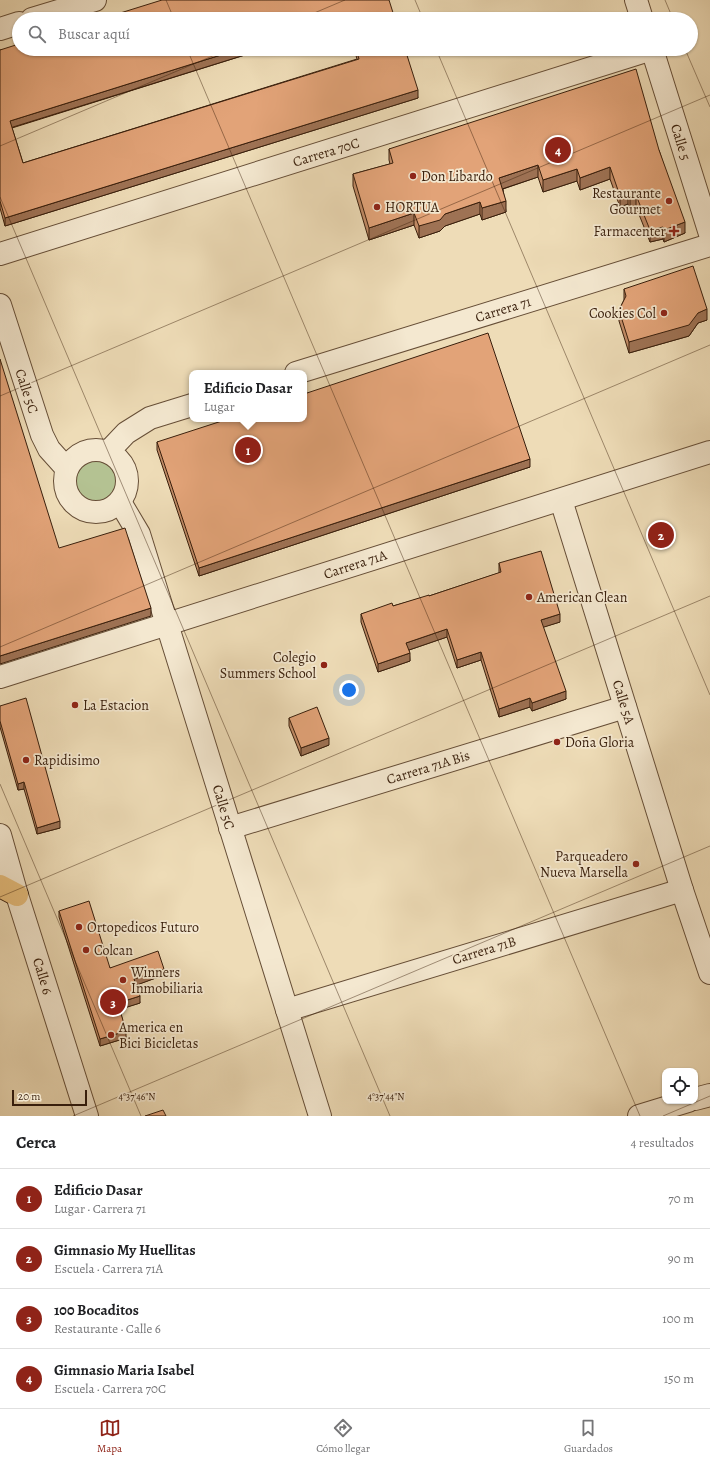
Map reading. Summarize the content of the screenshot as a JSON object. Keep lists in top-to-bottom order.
{
  "streets": {
    "street": [
      "Calle 5",
      "Carrera 70C",
      "Carrera 71",
      "Calle 5C",
      "Carrera 71A",
      "Calle 5A",
      "Carrera 71A Bis",
      "Carrera 71B",
      "Calle 6"
    ]
  },
  "crossings": [
    ["Calle 5C", "Carrera 71A"],
    ["Calle 5C", "Carrera 71A Bis"],
    ["Calle 5C", "Carrera 71B"],
    ["Carrera 71A", "Calle 5A"],
    ["Calle 5A", "Carrera 71A Bis"],
    ["Calle 5A", "Carrera 71B"]
  ],
  "places": {
    "other": [
      "Don Libardo",
      "Restaurante Gourmet",
      "HORTUA",
      "Cookies Col",
      "American Clean",
      "Colegio Summers School",
      "La Estacion",
      "Doña Gloria",
      "Rapidisimo",
      "Parqueadero Nueva Marsella",
      "Ortopedicos Futuro",
      "Colcan",
      "Winners Inmobiliaria",
      "America en Bici Bicicletas"
    ],
    "health": ["Farmacenter"]
  },
  "scale_bar": "20 m",
  "page": {
    "search": "Buscar aquí",
    "pins": [
      "4",
      "1",
      "2",
      "3"
    ],
    "popup": ["Edificio Dasar", "Lugar"],
    "scale": "20 m",
    "heading": ["Cerca", "4 resultados"],
    "list": [
      {
        "mark": "1",
        "name": "Edificio Dasar",
        "note": "Lugar · Carrera 71",
        "value": "70 m"
      },
      {
        "mark": "2",
        "name": "Gimnasio My Huellitas",
        "note": "Escuela · Carrera 71A",
        "value": "90 m"
      },
      {
        "mark": "3",
        "name": "100 Bocaditos",
        "note": "Restaurante · Calle 6",
        "value": "100 m"
      },
      {
        "mark": "4",
        "name": "Gimnasio Maria Isabel",
        "note": "Escuela · Carrera 70C",
        "value": "150 m"
      }
    ],
    "nav": ["Mapa", "Cómo llegar", "Guardados"]
  },
  "coordinates": ["4°37'46\"N", "4°37'44\"N"]
}
